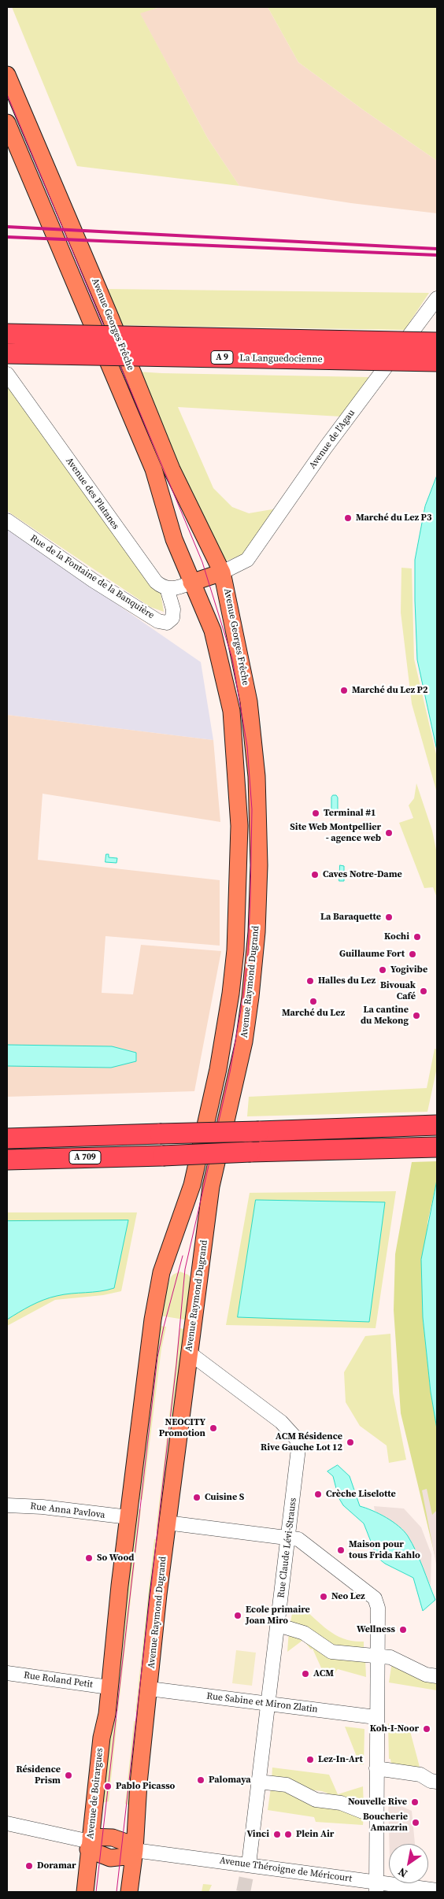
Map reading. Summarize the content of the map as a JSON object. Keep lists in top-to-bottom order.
{
  "streets": {
    "highway": ["A 9", "La Languedocienne", "A 709"],
    "main road": ["Avenue Georges Frêche", "Avenue Raymond Dugrand", "Avenue de Boirargues"],
    "street": [
      "Avenue de l'Agau",
      "Avenue des Platanes",
      "Rue de la Fontaine de la Banquière",
      "Rue Anna Pavlova",
      "Rue Claude Lévi-Strauss",
      "Rue Roland Petit",
      "Rue Sabine et Miron Zlatin",
      "Avenue Théroigne de Méricourt"
    ]
  },
  "crossings": [
    ["Avenue Georges Frêche", "Avenue de l'Agau"],
    ["Avenue Georges Frêche", "Avenue Raymond Dugrand"],
    ["Avenue des Platanes", "Rue de la Fontaine de la Banquière"],
    ["Avenue Raymond Dugrand", "Rue Anna Pavlova"],
    ["Avenue Raymond Dugrand", "Rue Claude Lévi-Strauss"],
    ["Avenue Raymond Dugrand", "Rue Roland Petit"],
    ["Avenue Raymond Dugrand", "Rue Sabine et Miron Zlatin"],
    ["Avenue Raymond Dugrand", "Avenue de Boirargues"],
    ["Avenue Raymond Dugrand", "Avenue Théroigne de Méricourt"],
    ["Rue Claude Lévi-Strauss", "Rue Sabine et Miron Zlatin"],
    ["Rue Claude Lévi-Strauss", "Avenue Théroigne de Méricourt"]
  ],
  "places": [
    "Marché du Lez P3",
    "Marché du Lez P2",
    "Terminal #1",
    "Site Web Montpellier - agence web",
    "Caves Notre-Dame",
    "La Baraquette",
    "Kochi",
    "Guillaume Fort",
    "Yogivibe",
    "Halles du Lez",
    "Bivouak Café",
    "Marché du Lez",
    "La cantine du Mekong",
    "NEOCITY Promotion",
    "ACM Résidence Rive Gauche Lot 12",
    "Crèche Liselotte",
    "Cuisine S",
    "Maison pour tous Frida Kahlo",
    "So Wood",
    "Neo Lez",
    "Ecole primaire Joan Miro",
    "Wellness",
    "ACM",
    "Koh-I-Noor",
    "Lez-In-Art",
    "Résidence Prism",
    "Palomaya",
    "Pablo Picasso",
    "Nouvelle Rive",
    "Boucherie Amazrin",
    "Vinci",
    "Plein Air",
    "Doramar"
  ],
  "north": "bottom left"
}
